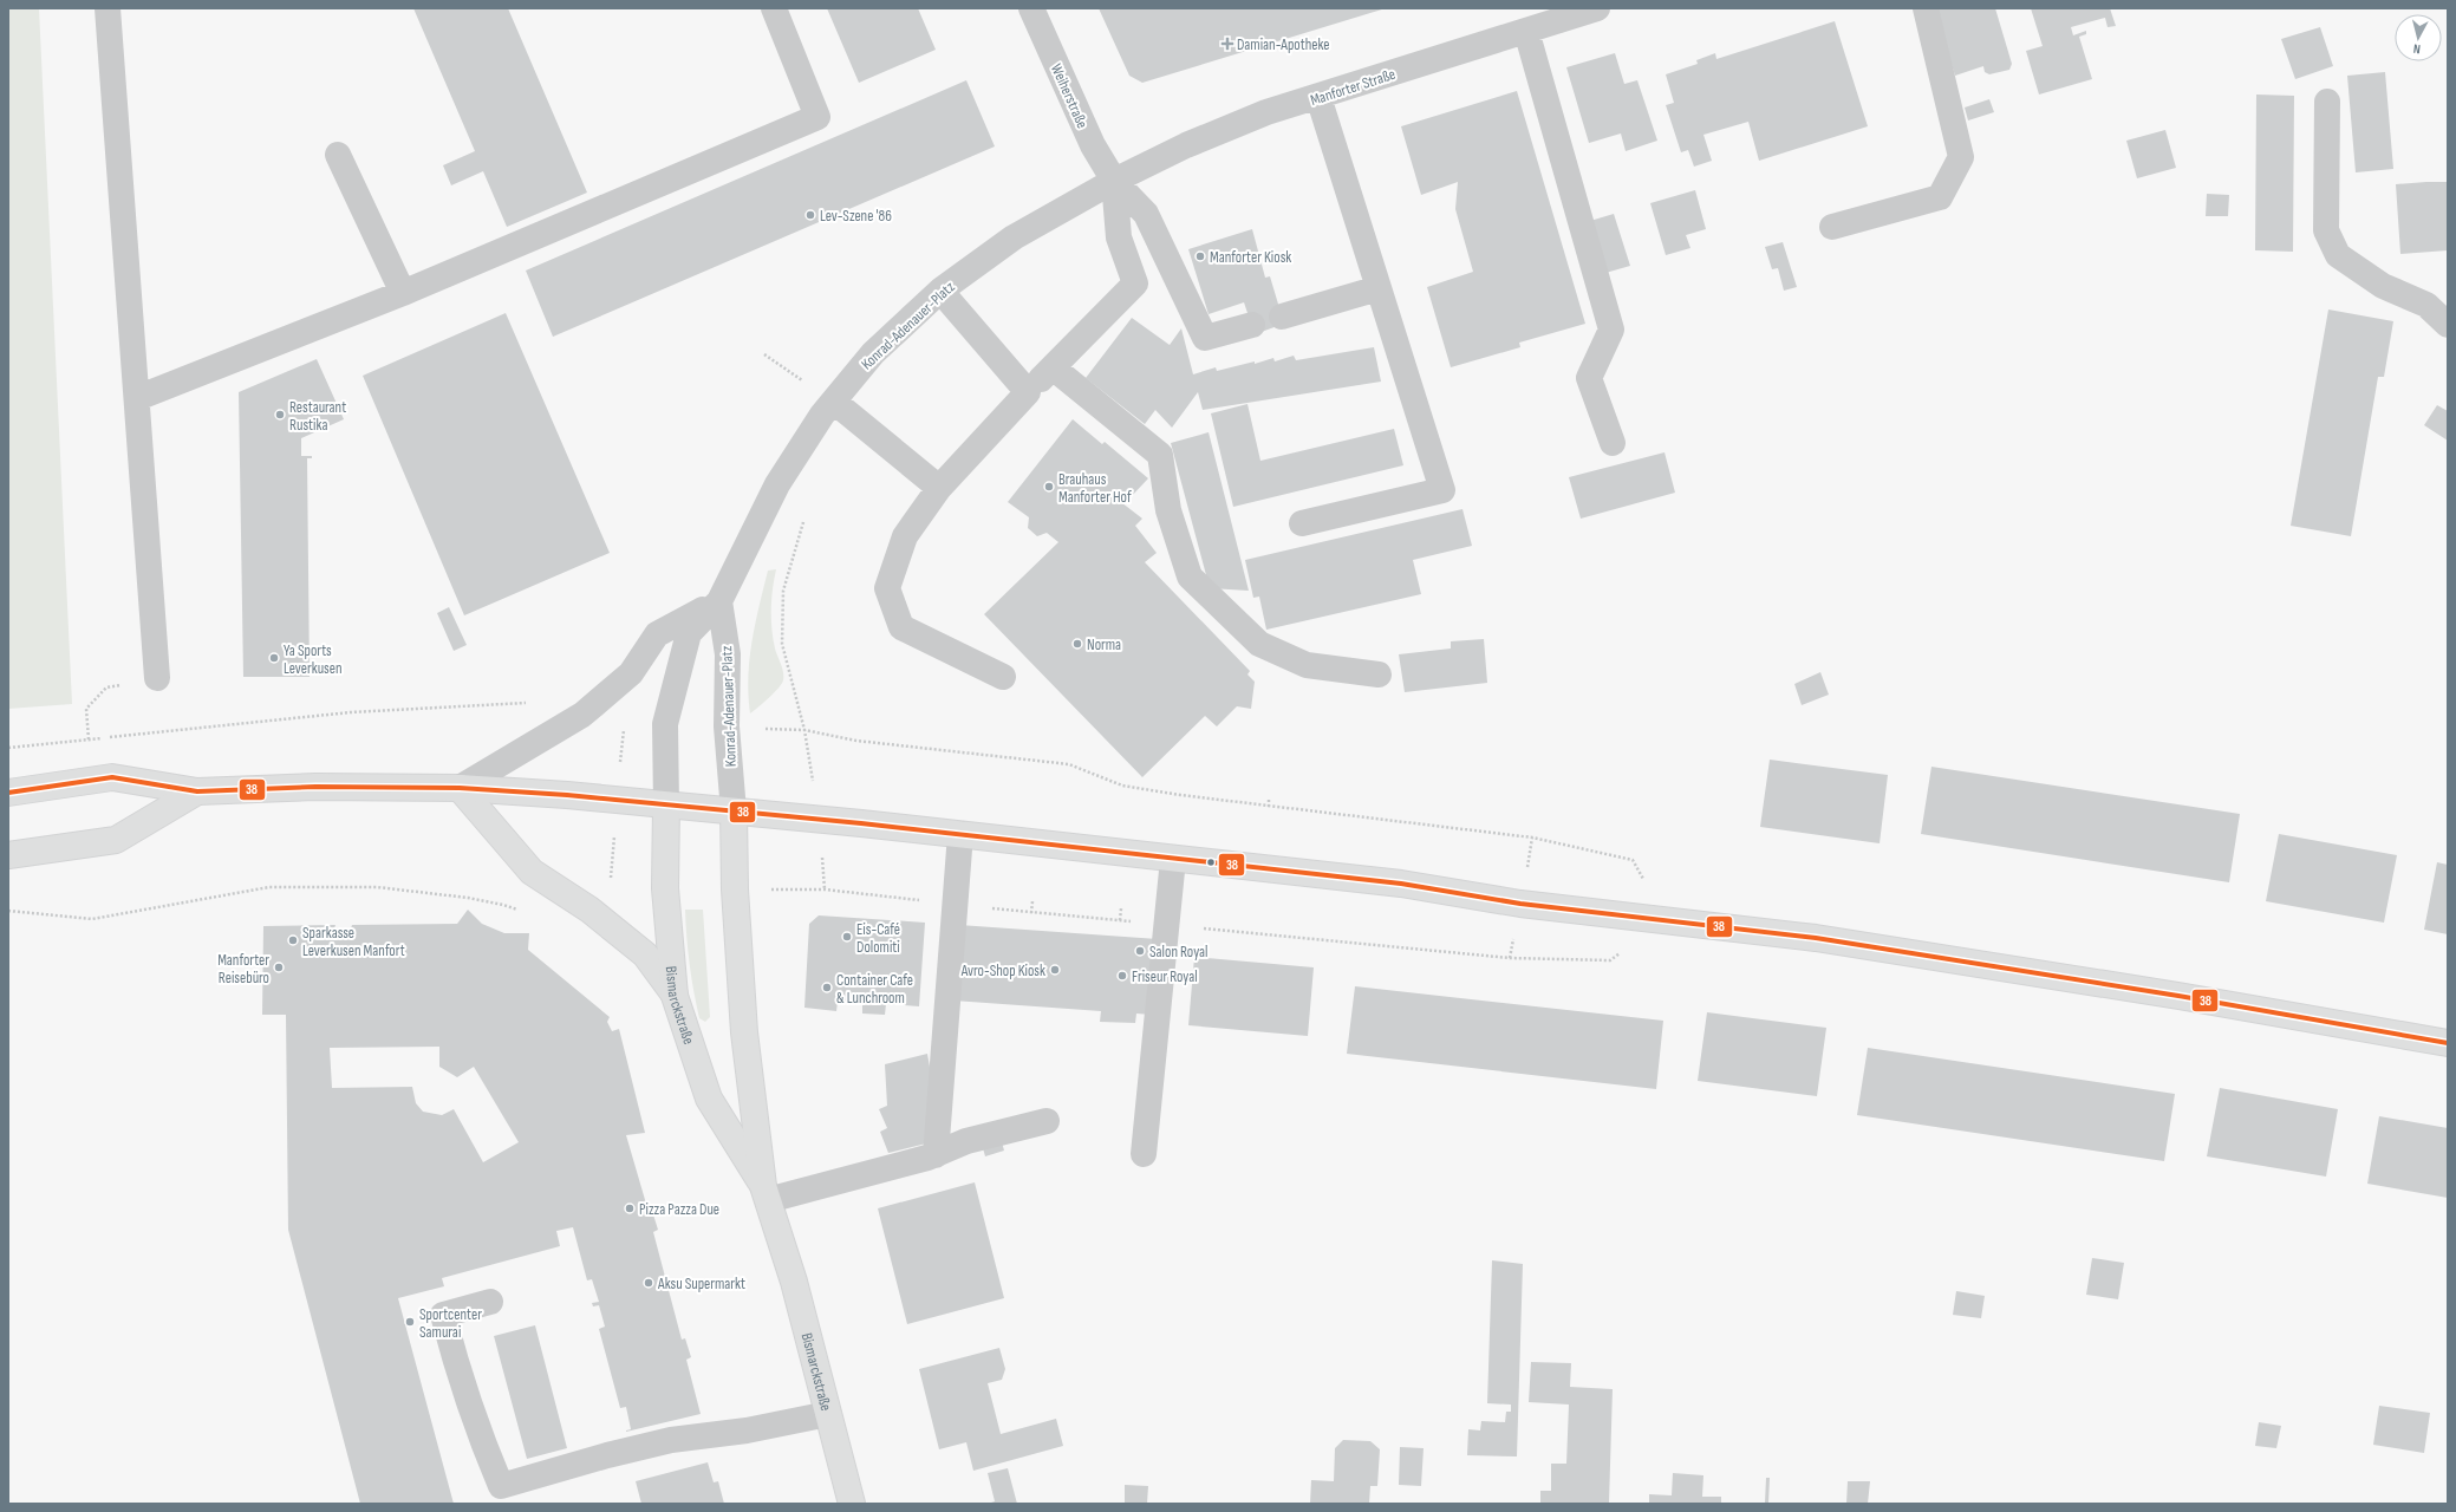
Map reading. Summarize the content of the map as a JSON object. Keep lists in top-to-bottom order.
{
  "streets": {
    "main road": ["Bismarckstraße"],
    "street": ["Manforter Straße", "Weiherstraße", "Konrad-Adenauer-Platz"]
  },
  "crossings": [
    ["Manforter Straße", "Weiherstraße"],
    ["Manforter Straße", "Konrad-Adenauer-Platz"],
    ["Weiherstraße", "Konrad-Adenauer-Platz"],
    ["Konrad-Adenauer-Platz", "Bismarckstraße"]
  ],
  "places": {
    "health": ["Damian-Apotheke"],
    "other": [
      "Lev-Szene '86",
      "Manforter Kiosk",
      "Restaurant Rustika",
      "Brauhaus Manforter Hof",
      "Norma",
      "Ya Sports Leverkusen",
      "Eis-Café Dolomiti",
      "Sparkasse Leverkusen Manfort",
      "Salon Royal",
      "Manforter Reisebüro",
      "Avro-Shop Kiosk",
      "Friseur Royal",
      "Container Cafe & Lunchroom",
      "Pizza Pazza Due",
      "Aksu Supermarkt",
      "Sportcenter Samurai"
    ]
  },
  "lines": ["transit line 38"],
  "north": "bottom"
}
